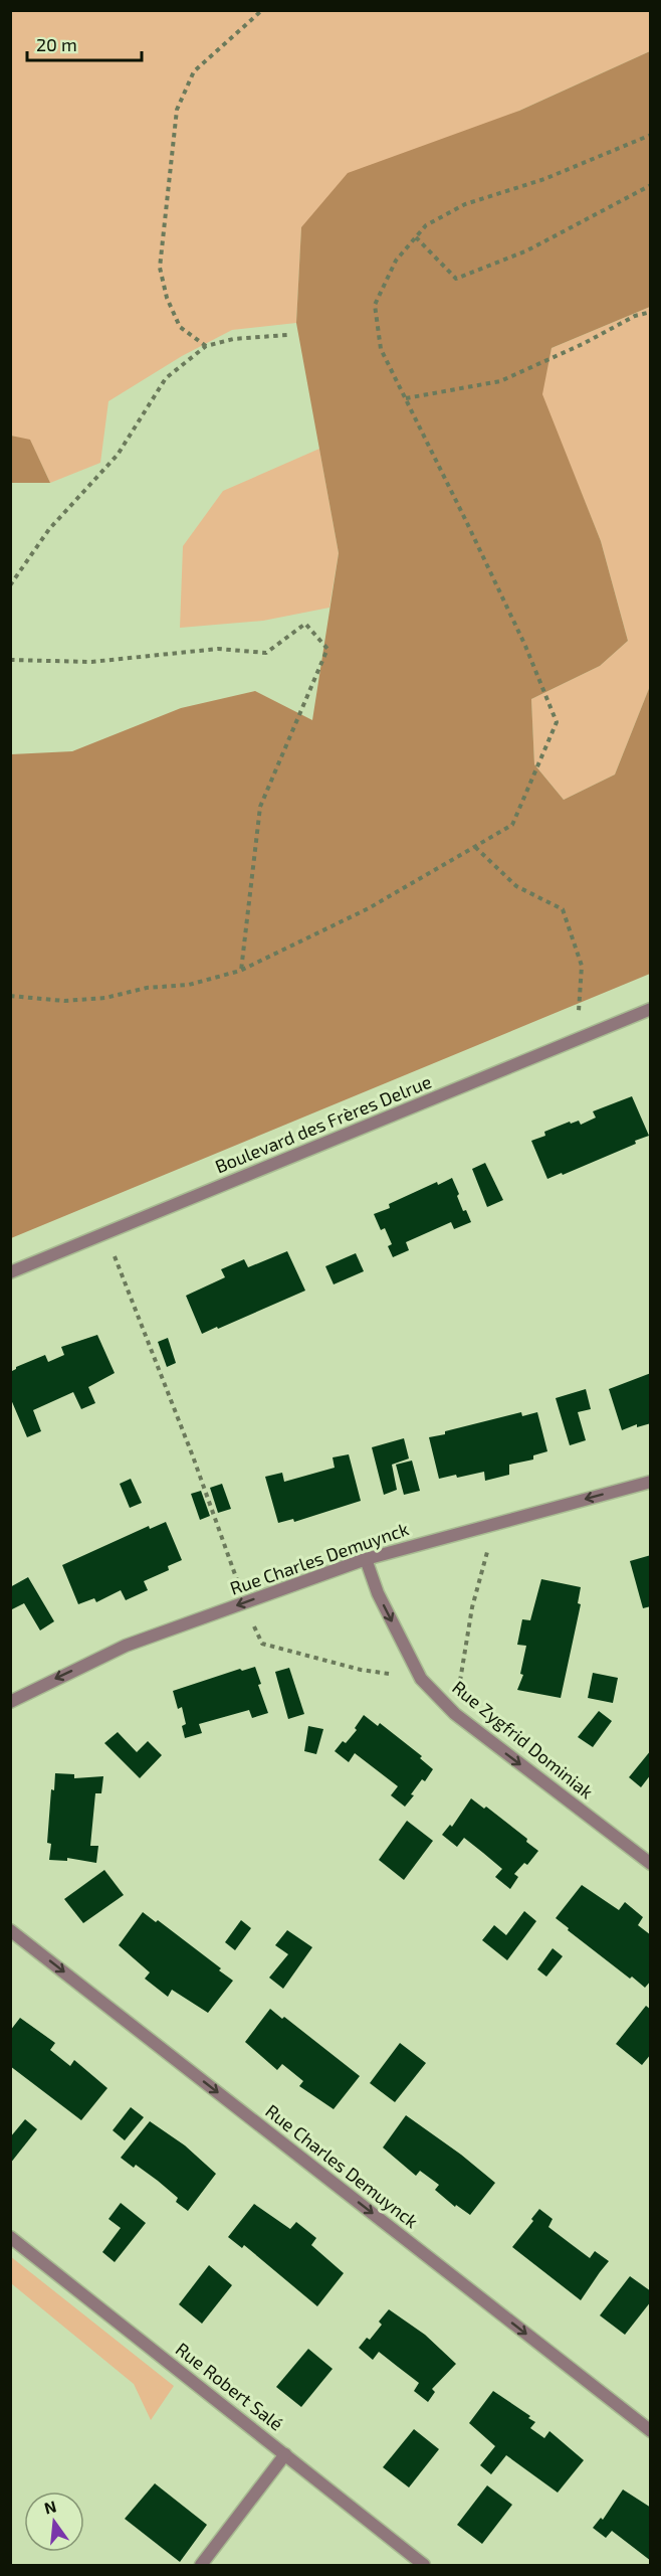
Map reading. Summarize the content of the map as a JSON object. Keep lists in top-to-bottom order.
{
  "streets": {
    "street": [
      "Boulevard des Frères Delrue",
      "Rue Charles Demuynck",
      "Rue Zygfrid Dominiak",
      "Rue Robert Salé"
    ]
  },
  "crossings": [
    ["Rue Charles Demuynck", "Rue Zygfrid Dominiak"]
  ],
  "one_way": ["Rue Zygfrid Dominiak"],
  "scale_bar": "20 m",
  "north": "top"
}
